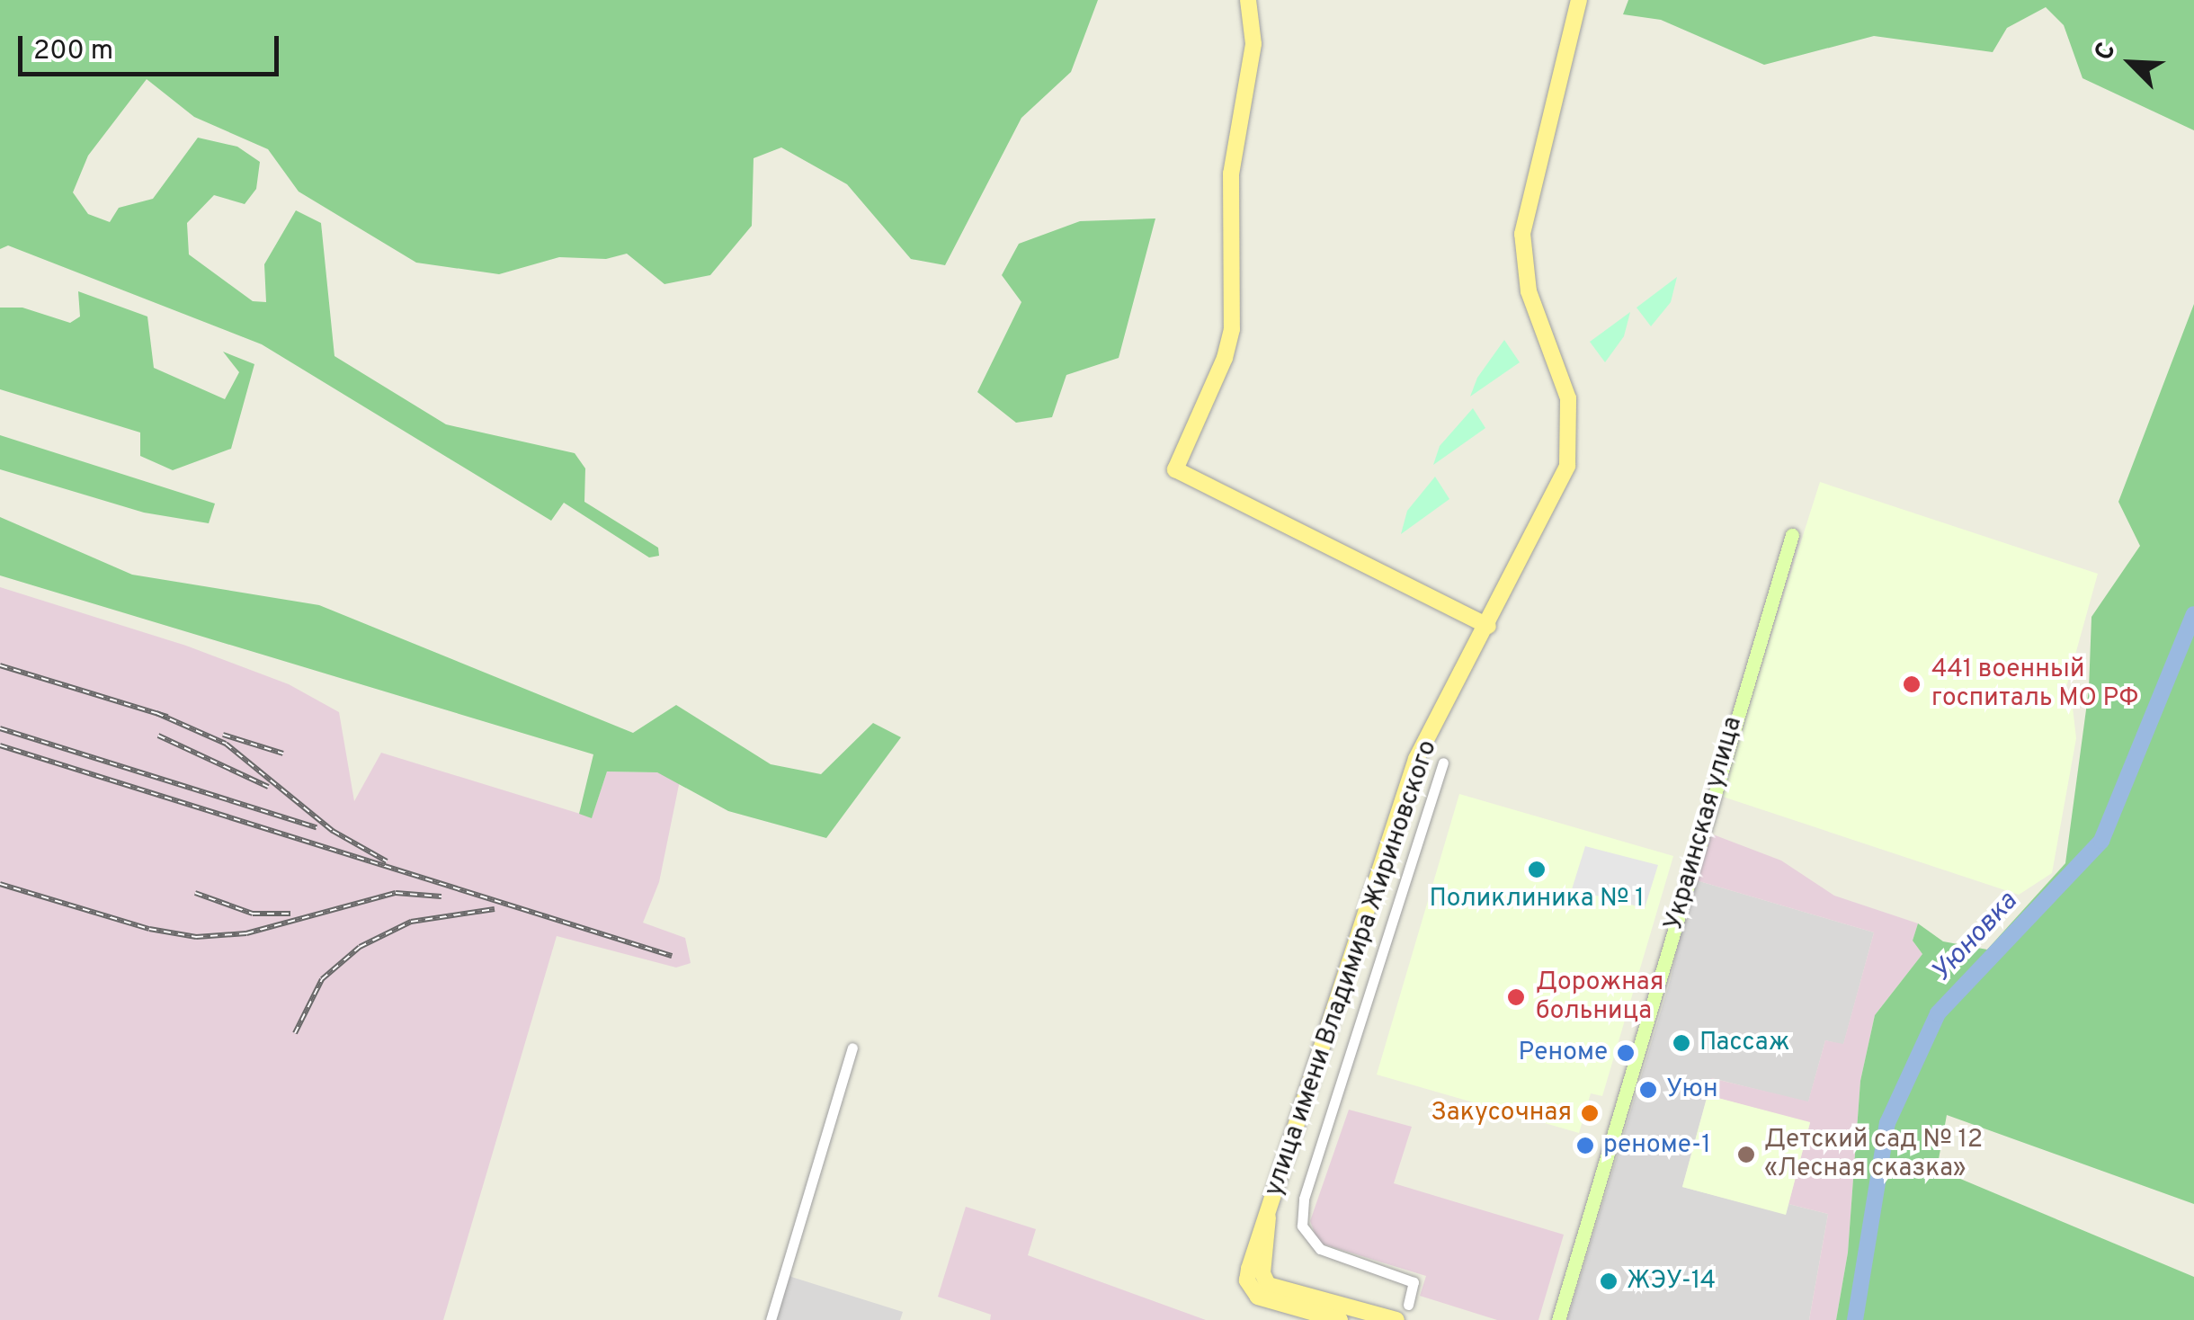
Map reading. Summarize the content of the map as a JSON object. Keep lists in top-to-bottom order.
{
  "streets": {
    "main road": ["Украинская улица", "улица имени Владимира Жириновского"]
  },
  "water": ["Уюновка"],
  "places": [
    "441 военный госпиталь МО РФ",
    "Поликлиника № 1",
    "Дорожная больница",
    "Пассаж",
    "Реноме",
    "Уюн",
    "Закусочная",
    "реноме-1",
    "Детский сад № 12 «Лесная сказка»",
    "ЖЭУ-14"
  ],
  "scale_bar": "200 m",
  "north": "top left"
}
